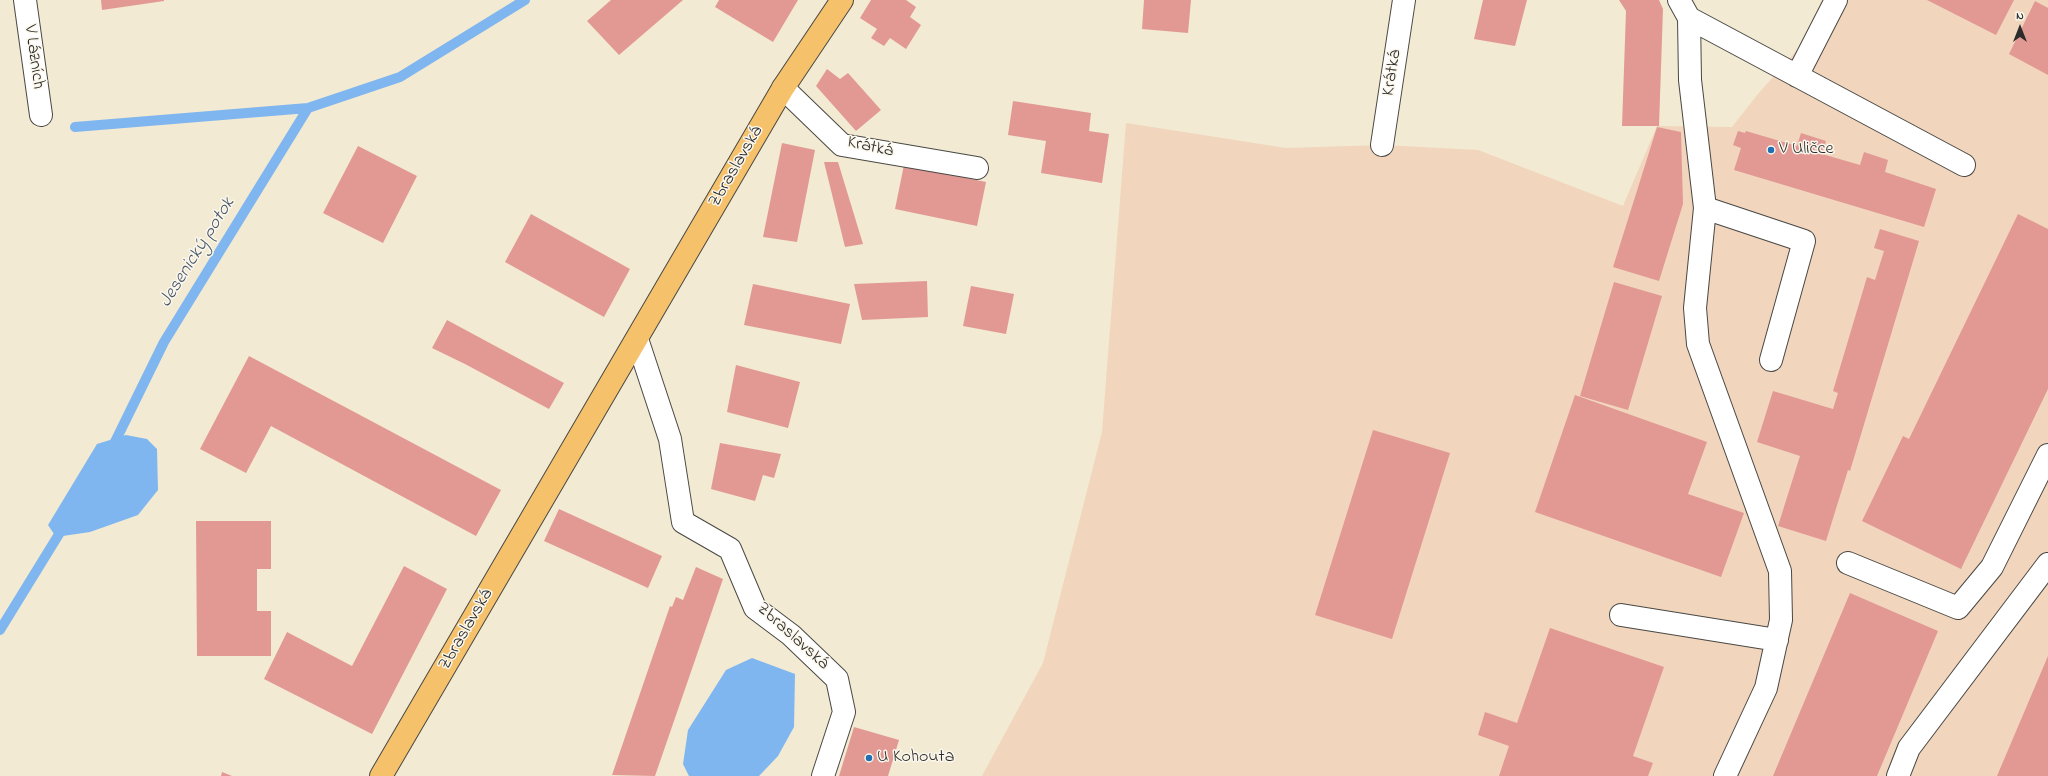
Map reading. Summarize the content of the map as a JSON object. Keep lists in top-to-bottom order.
{
  "streets": {
    "main road": ["Zbraslavská"],
    "street": ["V Lázních", "Krátká"]
  },
  "crossings": [
    ["Krátká", "Zbraslavská"]
  ],
  "water": ["Jesenický potok"],
  "places": ["V Uličce", "U Kohouta"],
  "north": "top"
}
